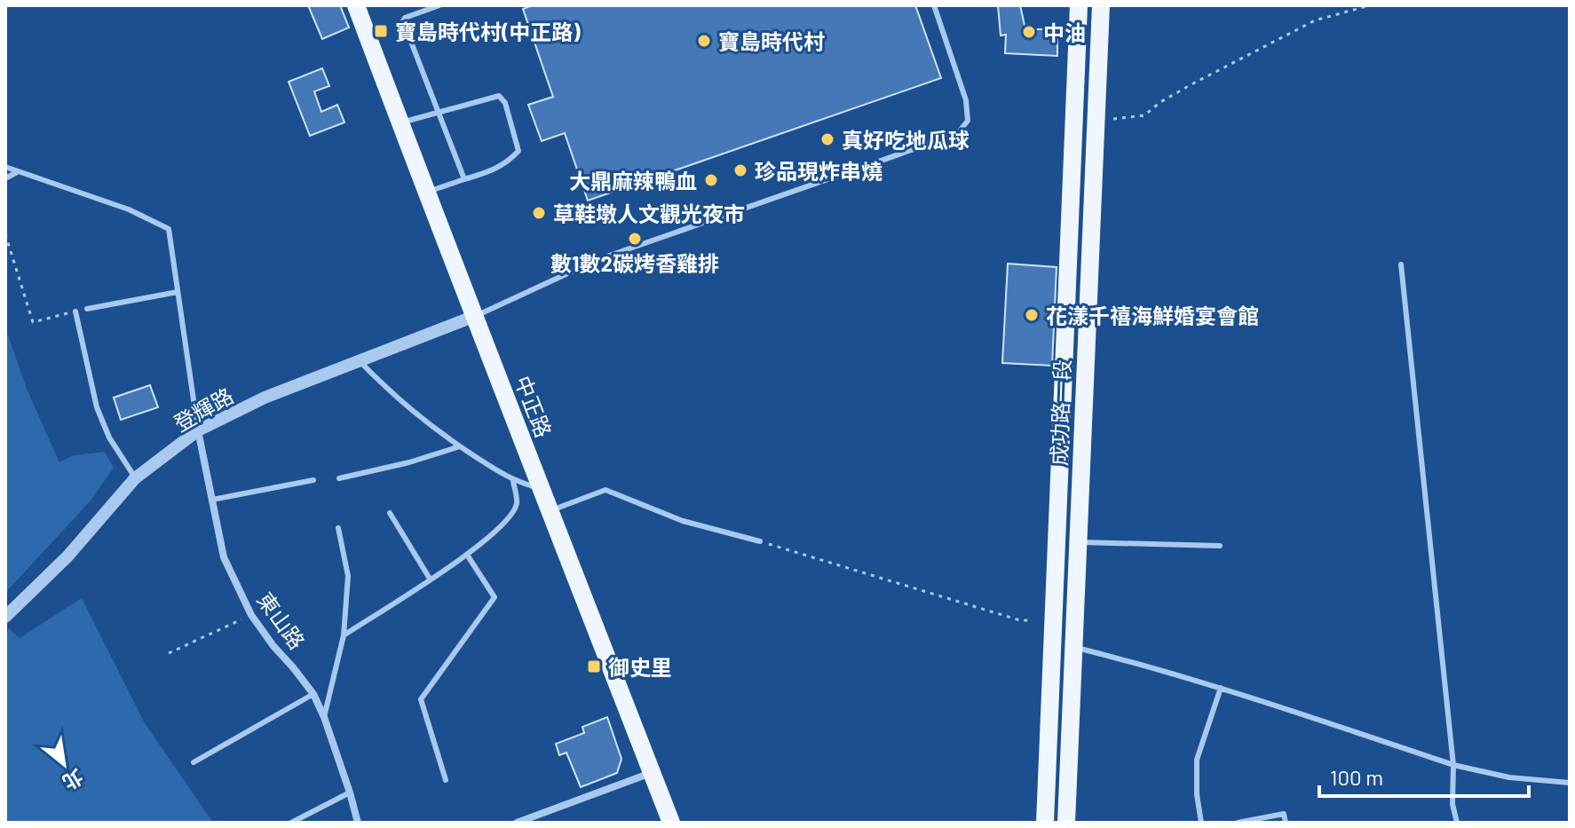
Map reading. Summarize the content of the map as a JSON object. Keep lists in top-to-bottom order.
{
  "streets": {
    "main road": ["中正路", "成功路一段"],
    "street": ["登輝路", "東山路"]
  },
  "crossings": [
    ["中正路", "登輝路"],
    ["登輝路", "東山路"]
  ],
  "places": {
    "transit": ["寶島時代村(中正路)", "御史里"],
    "other": [
      "中油",
      "寶島時代村",
      "真好吃地瓜球",
      "珍品現炸串燒",
      "大鼎麻辣鴨血",
      "草鞋墩人文觀光夜市",
      "數1數2碳烤香雞排",
      "花漾千禧海鮮婚宴會館"
    ]
  },
  "scale_bar": "100 m",
  "north": "bottom right"
}
